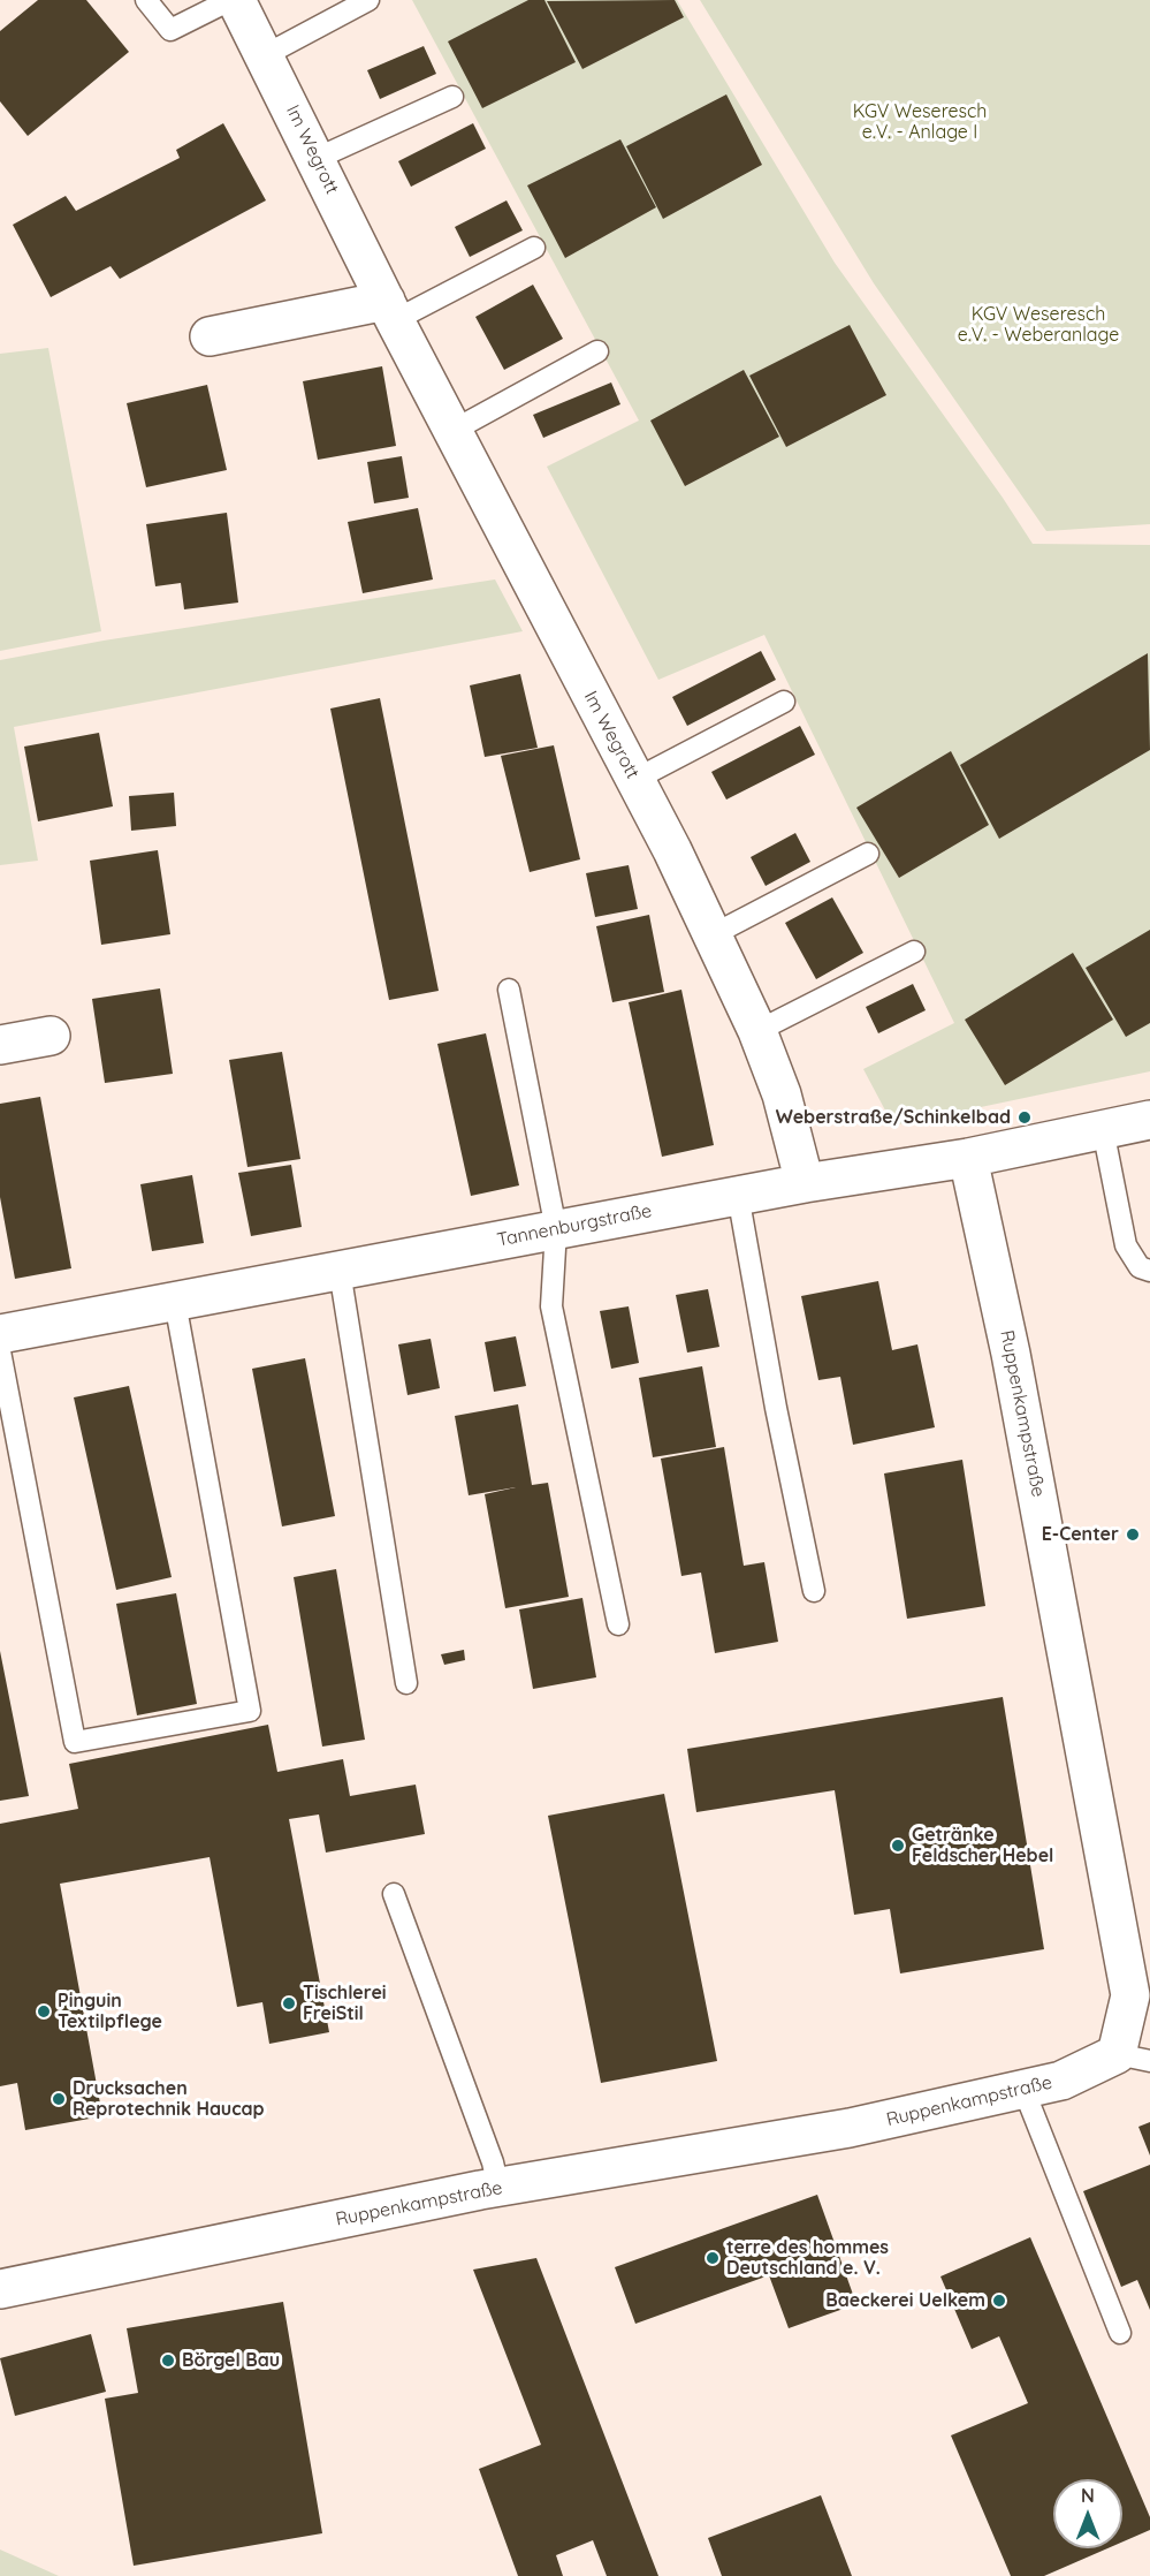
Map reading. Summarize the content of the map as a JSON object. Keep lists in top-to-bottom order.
{
  "streets": {
    "street": ["Im Wegrott", "Tannenburgstraße", "Ruppenkampstraße"]
  },
  "crossings": [
    ["Im Wegrott", "Tannenburgstraße"],
    ["Tannenburgstraße", "Ruppenkampstraße"]
  ],
  "parks": ["KGV Weseresch e.V. - Anlage I", "KGV Weseresch e.V. - Weberanlage"],
  "places": [
    "Weberstraße/Schinkelbad",
    "E-Center",
    "Getränke Feldscher Hebel",
    "Tischlerei FreiStil",
    "Pinguin Textilpflege",
    "Drucksachen Reprotechnik Haucap",
    "terre des hommes Deutschland e. V.",
    "Baeckerei Uelkem",
    "Börgel Bau"
  ],
  "north": "top"
}
